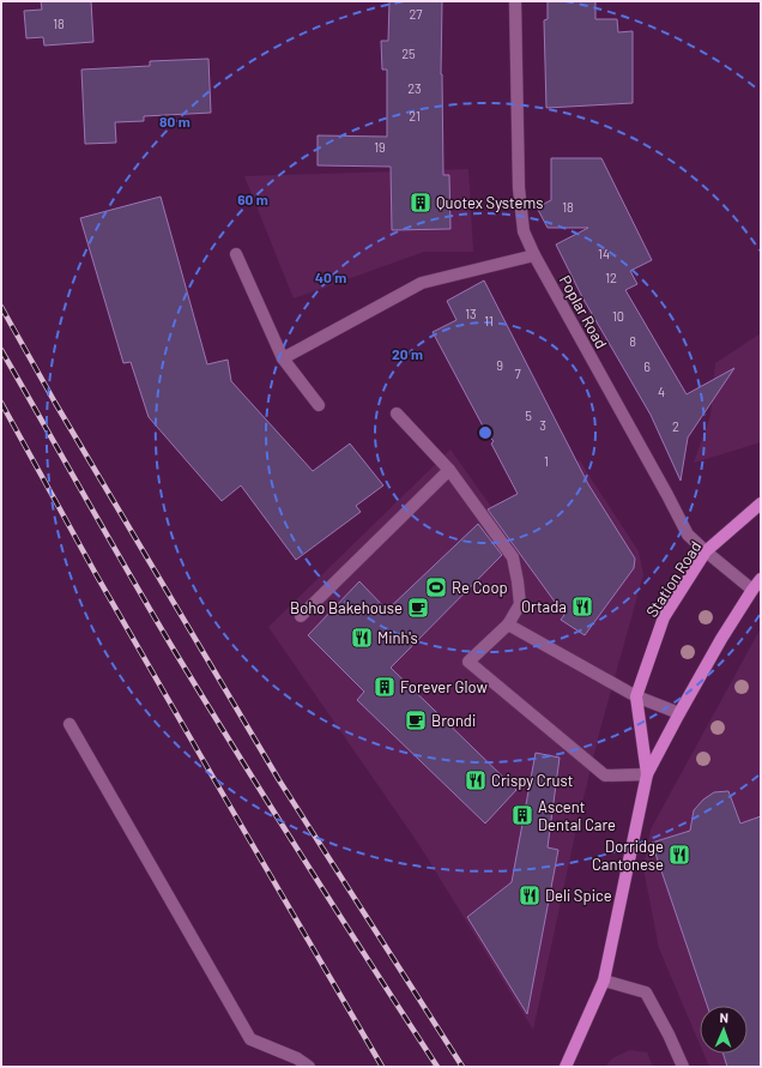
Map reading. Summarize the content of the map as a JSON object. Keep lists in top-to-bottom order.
{
  "streets": {
    "main road": ["Station Road"],
    "street": ["Poplar Road"]
  },
  "crossings": [
    ["Poplar Road", "Station Road"]
  ],
  "places": {
    "building": ["Quotex Systems", "Forever Glow", "Ascent Dental Care"],
    "sports": ["Re Coop"],
    "restaurant": [
      "Ortada",
      "Minh's",
      "Crispy Crust",
      "Dorridge Cantonese",
      "Deli Spice"
    ],
    "cafe": ["Boho Bakehouse", "Brondi"]
  },
  "house_numbers": [
    "27",
    "18",
    "25",
    "23",
    "21",
    "19",
    "18",
    "14",
    "12",
    "13",
    "10",
    "11",
    "8",
    "9",
    "6",
    "7",
    "4",
    "5",
    "3",
    "2",
    "1"
  ],
  "north": "top",
  "rings": [
    "80 m",
    "60 m",
    "40 m",
    "20 m"
  ]
}
